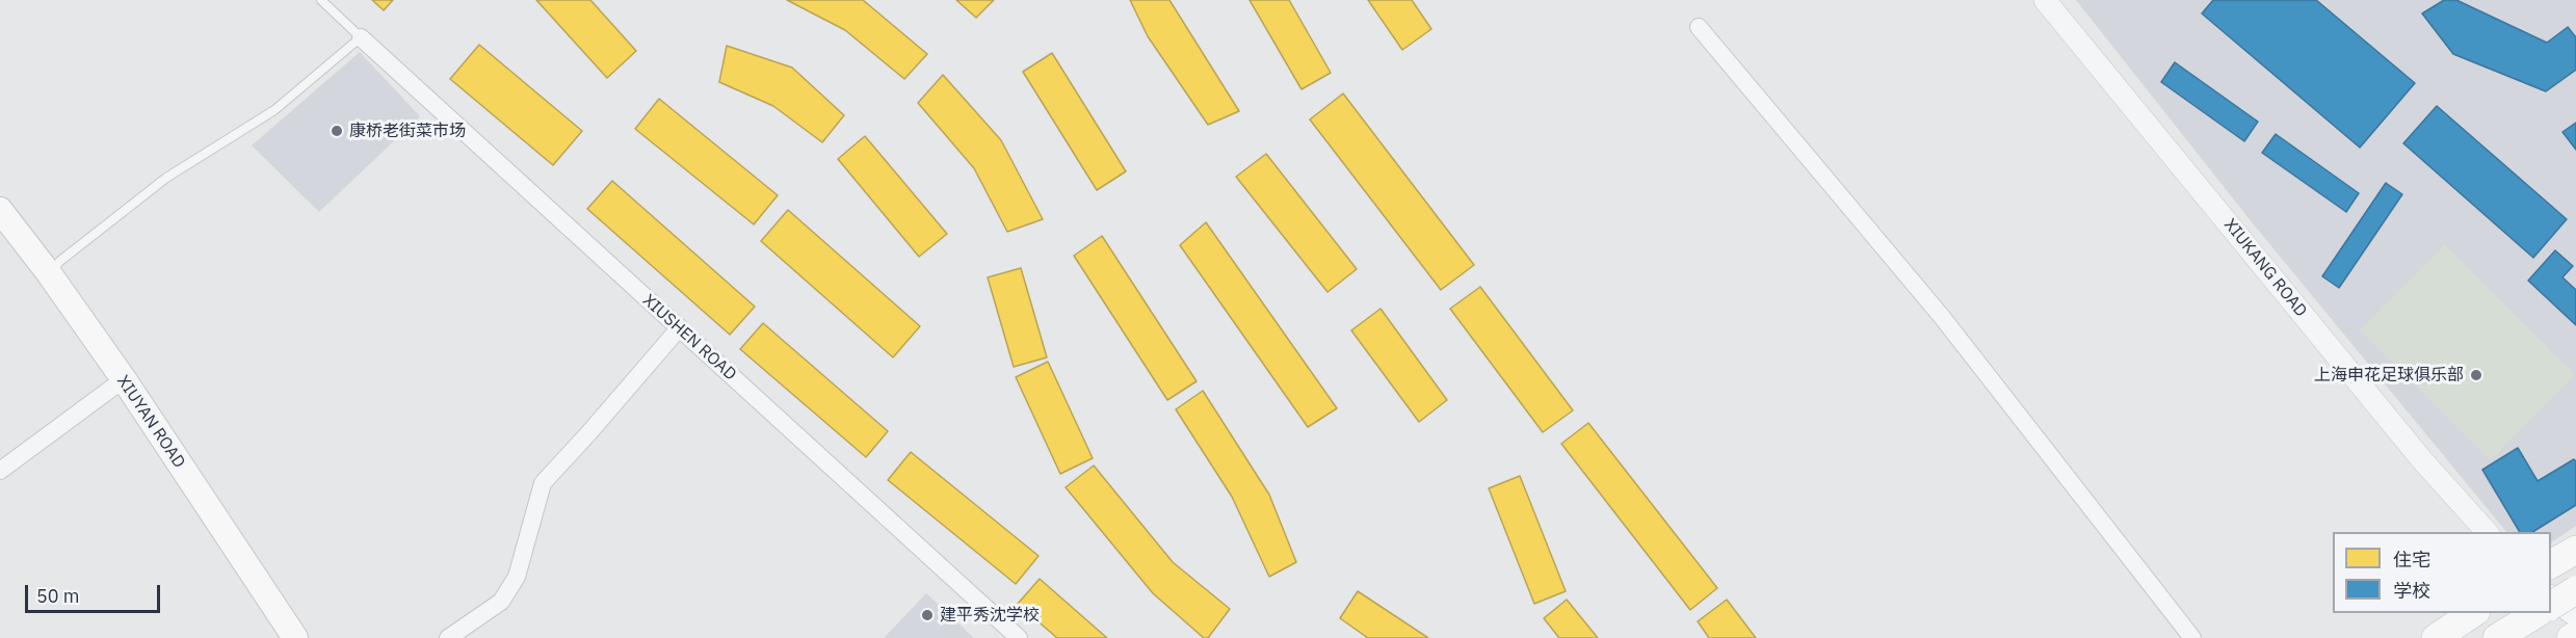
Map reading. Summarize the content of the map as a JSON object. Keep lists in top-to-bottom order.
{
  "streets": {
    "main road": ["XIUYAN ROAD"],
    "street": ["XIUKANG ROAD", "XIUSHEN ROAD"]
  },
  "places": ["康桥老街菜市场", "上海申花足球俱乐部", "建平秀沈学校"],
  "legend": ["住宅", "学校"],
  "scale_bar": "50 m"
}
